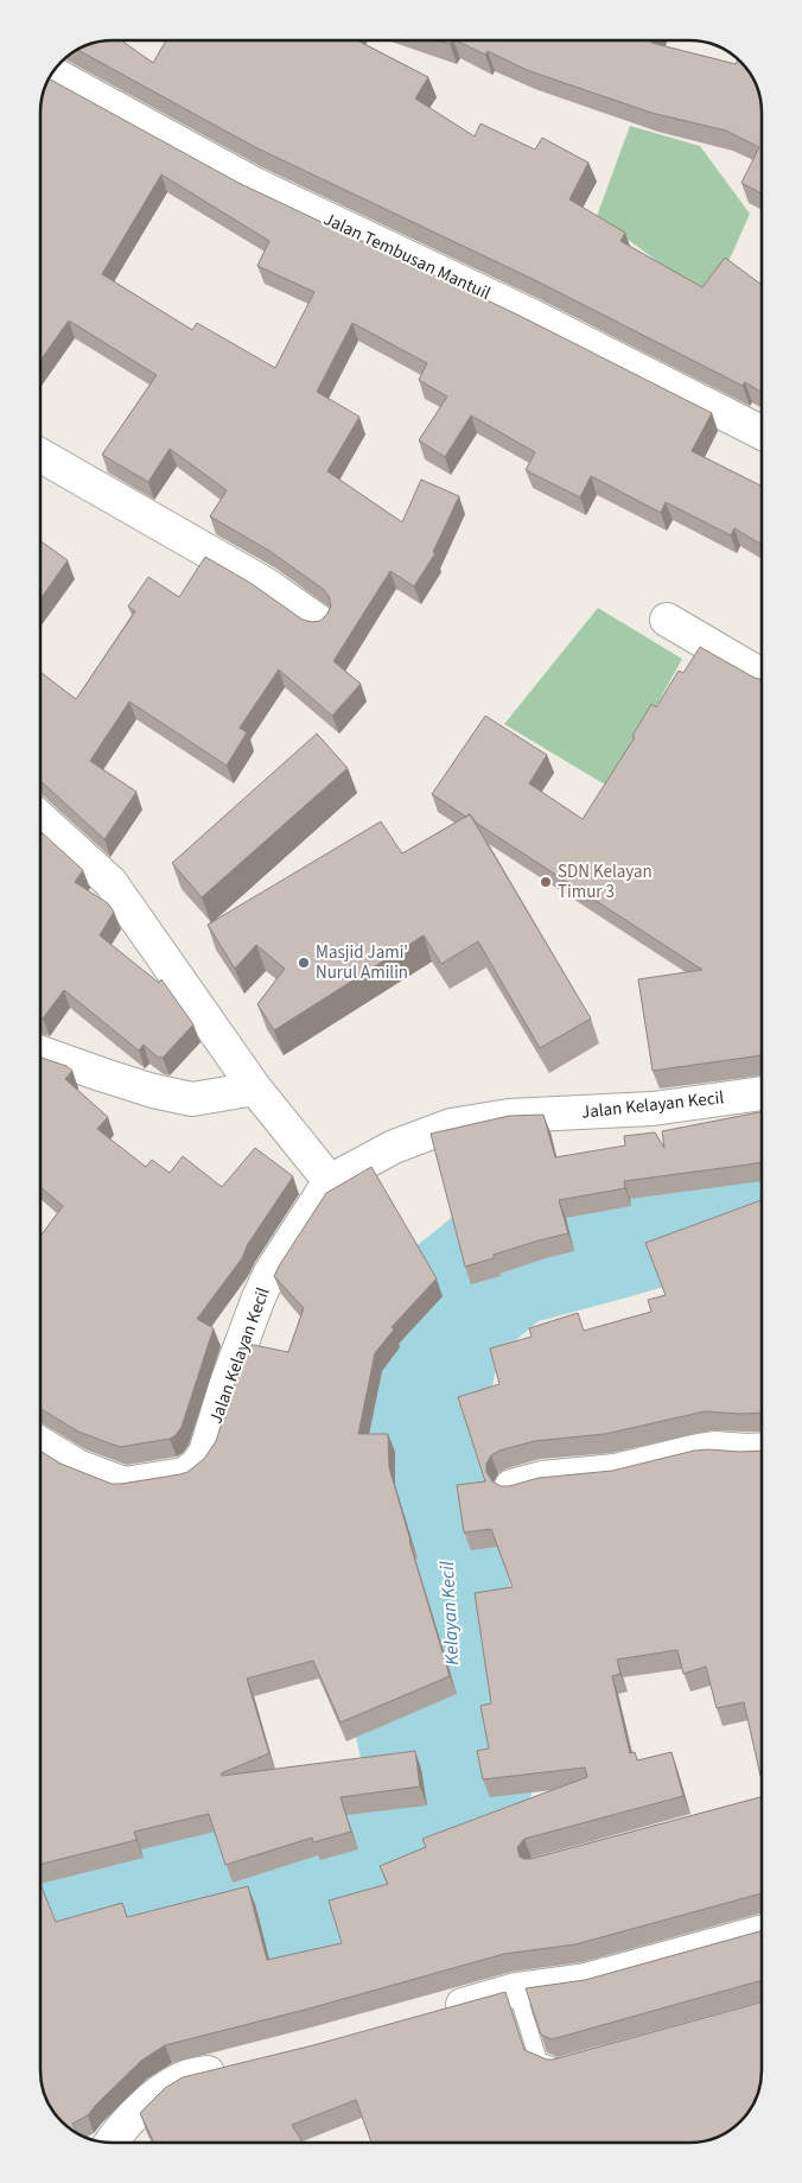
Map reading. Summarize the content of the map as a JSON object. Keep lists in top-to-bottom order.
{
  "streets": {
    "street": ["Jalan Tembusan Mantuil", "Jalan Kelayan Kecil"]
  },
  "water": ["Kelayan Kecil"],
  "places": ["SDN Kelayan Timur 3", "Masjid Jami' Nurul Amilin"]
}
